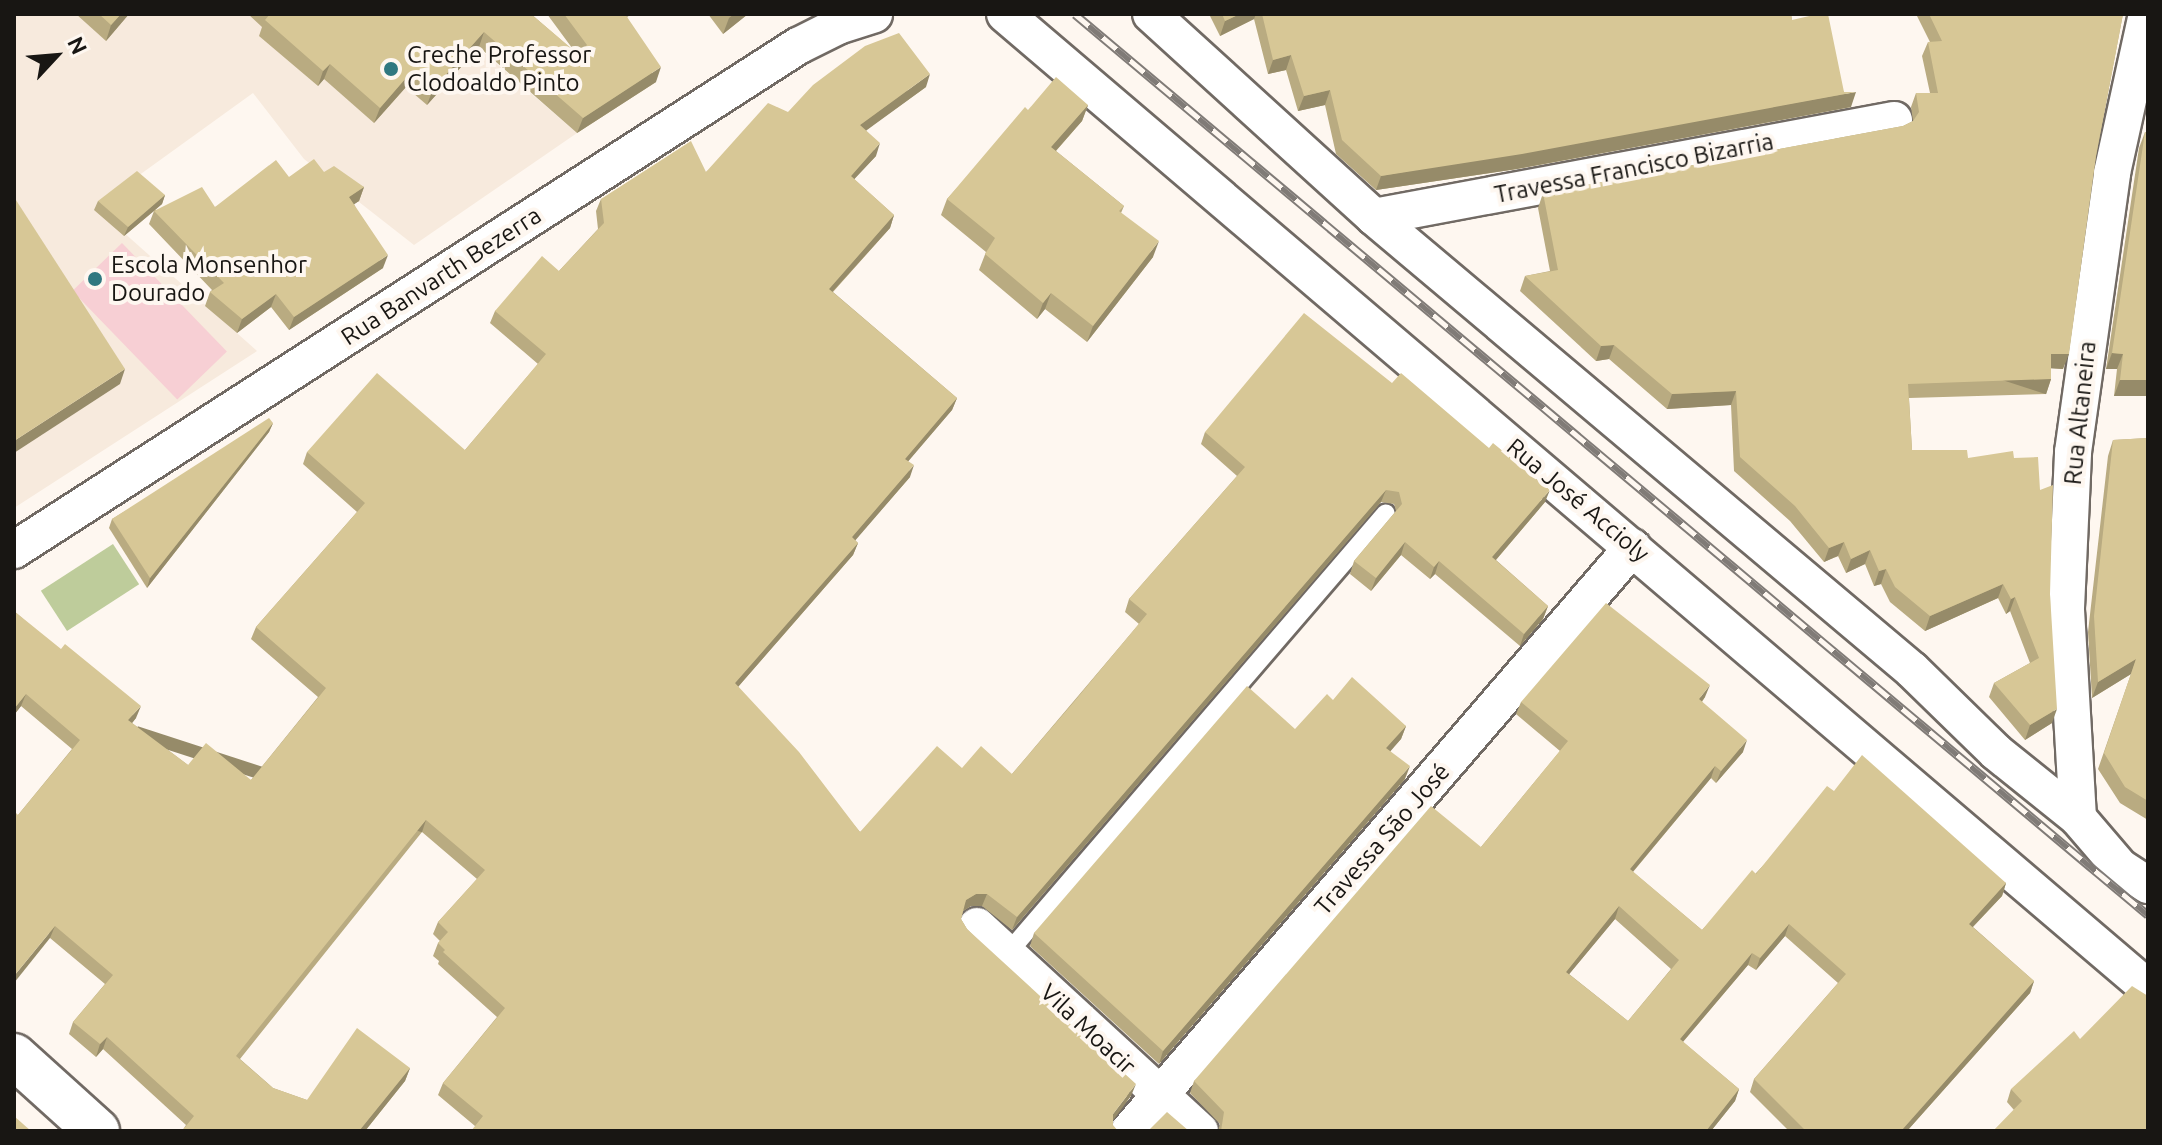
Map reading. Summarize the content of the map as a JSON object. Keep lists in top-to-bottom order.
{
  "streets": {
    "street": [
      "Travessa Francisco Bizarria",
      "Rua Banvarth Bezerra",
      "Rua Altaneira",
      "Rua José Accioly",
      "Travessa São José",
      "Vila Moacir"
    ]
  },
  "crossings": [
    ["Rua José Accioly", "Travessa São José"],
    ["Travessa São José", "Vila Moacir"]
  ],
  "places": ["Creche Professor Clodoaldo Pinto", "Escola Monsenhor Dourado"],
  "north": "top right"
}
